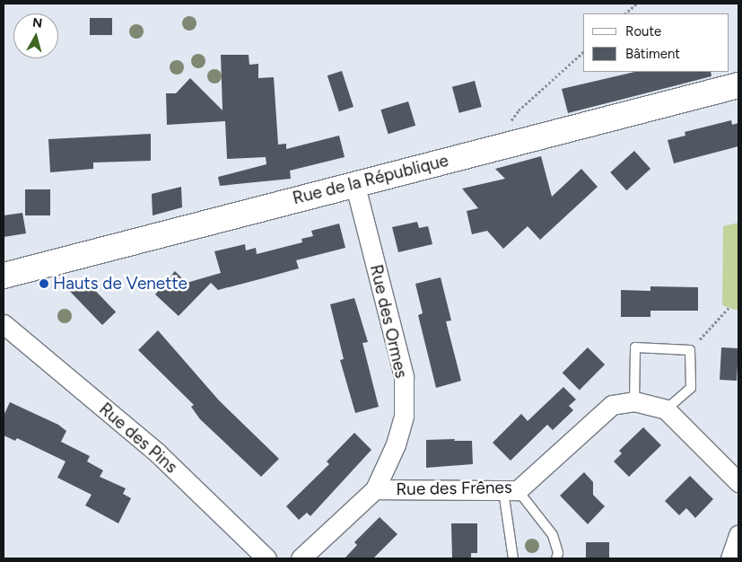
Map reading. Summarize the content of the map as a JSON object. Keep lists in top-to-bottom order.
{
  "streets": {
    "street": [
      "Rue de la République",
      "Rue des Ormes",
      "Rue des Pins",
      "Rue des Frênes"
    ]
  },
  "crossings": [
    ["Rue de la République", "Rue des Ormes"],
    ["Rue des Ormes", "Rue des Frênes"]
  ],
  "places": ["Hauts de Venette"],
  "legend": ["Route", "Bâtiment"],
  "north": "top"
}
